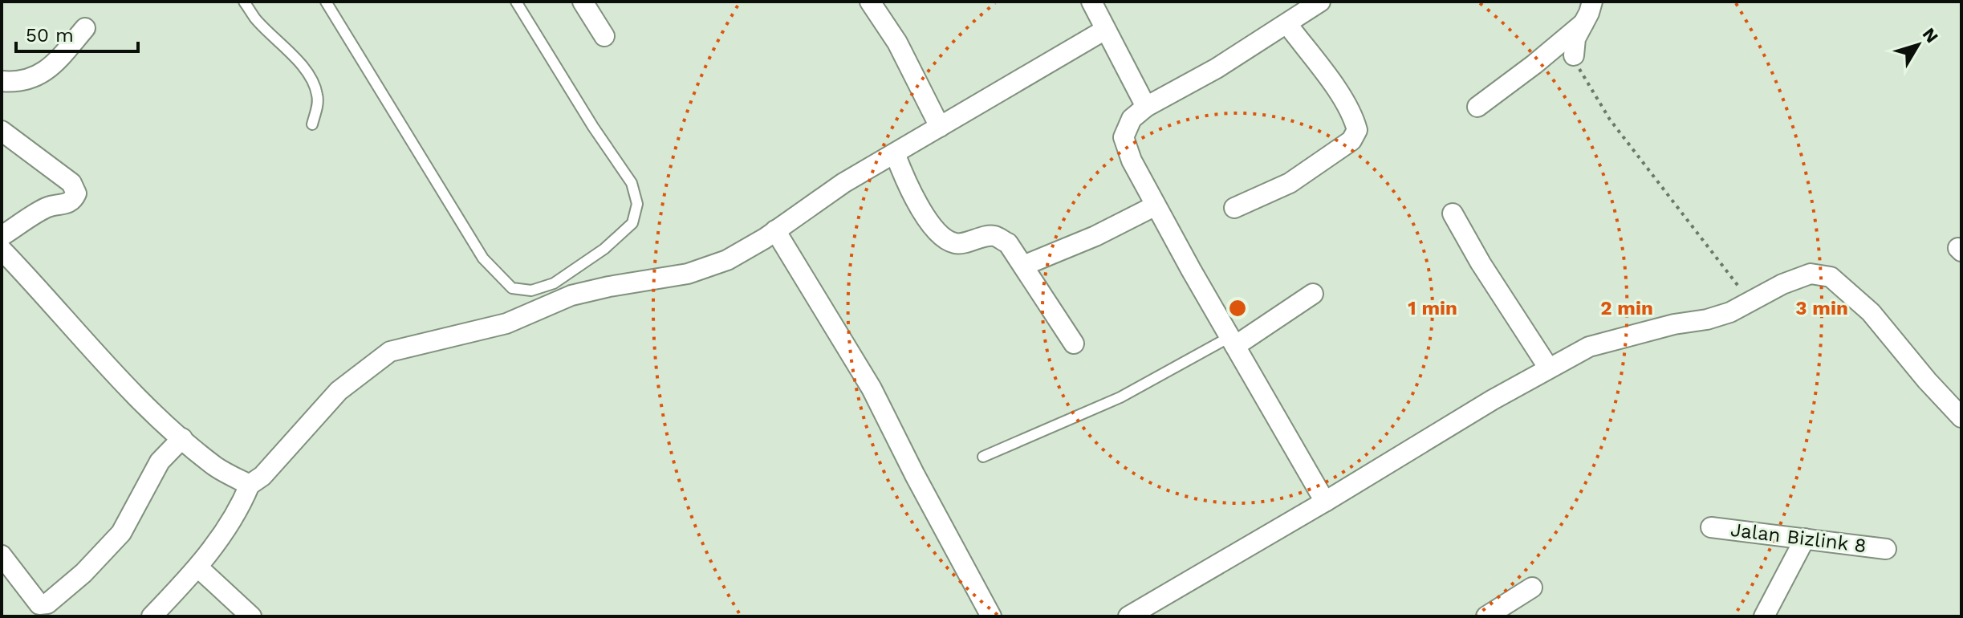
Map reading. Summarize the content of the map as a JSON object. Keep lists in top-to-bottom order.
{
  "streets": {
    "street": ["Jalan Bizlink 8"]
  },
  "scale_bar": "50 m",
  "north": "top right",
  "rings": ["1 min", "2 min", "3 min"]
}
